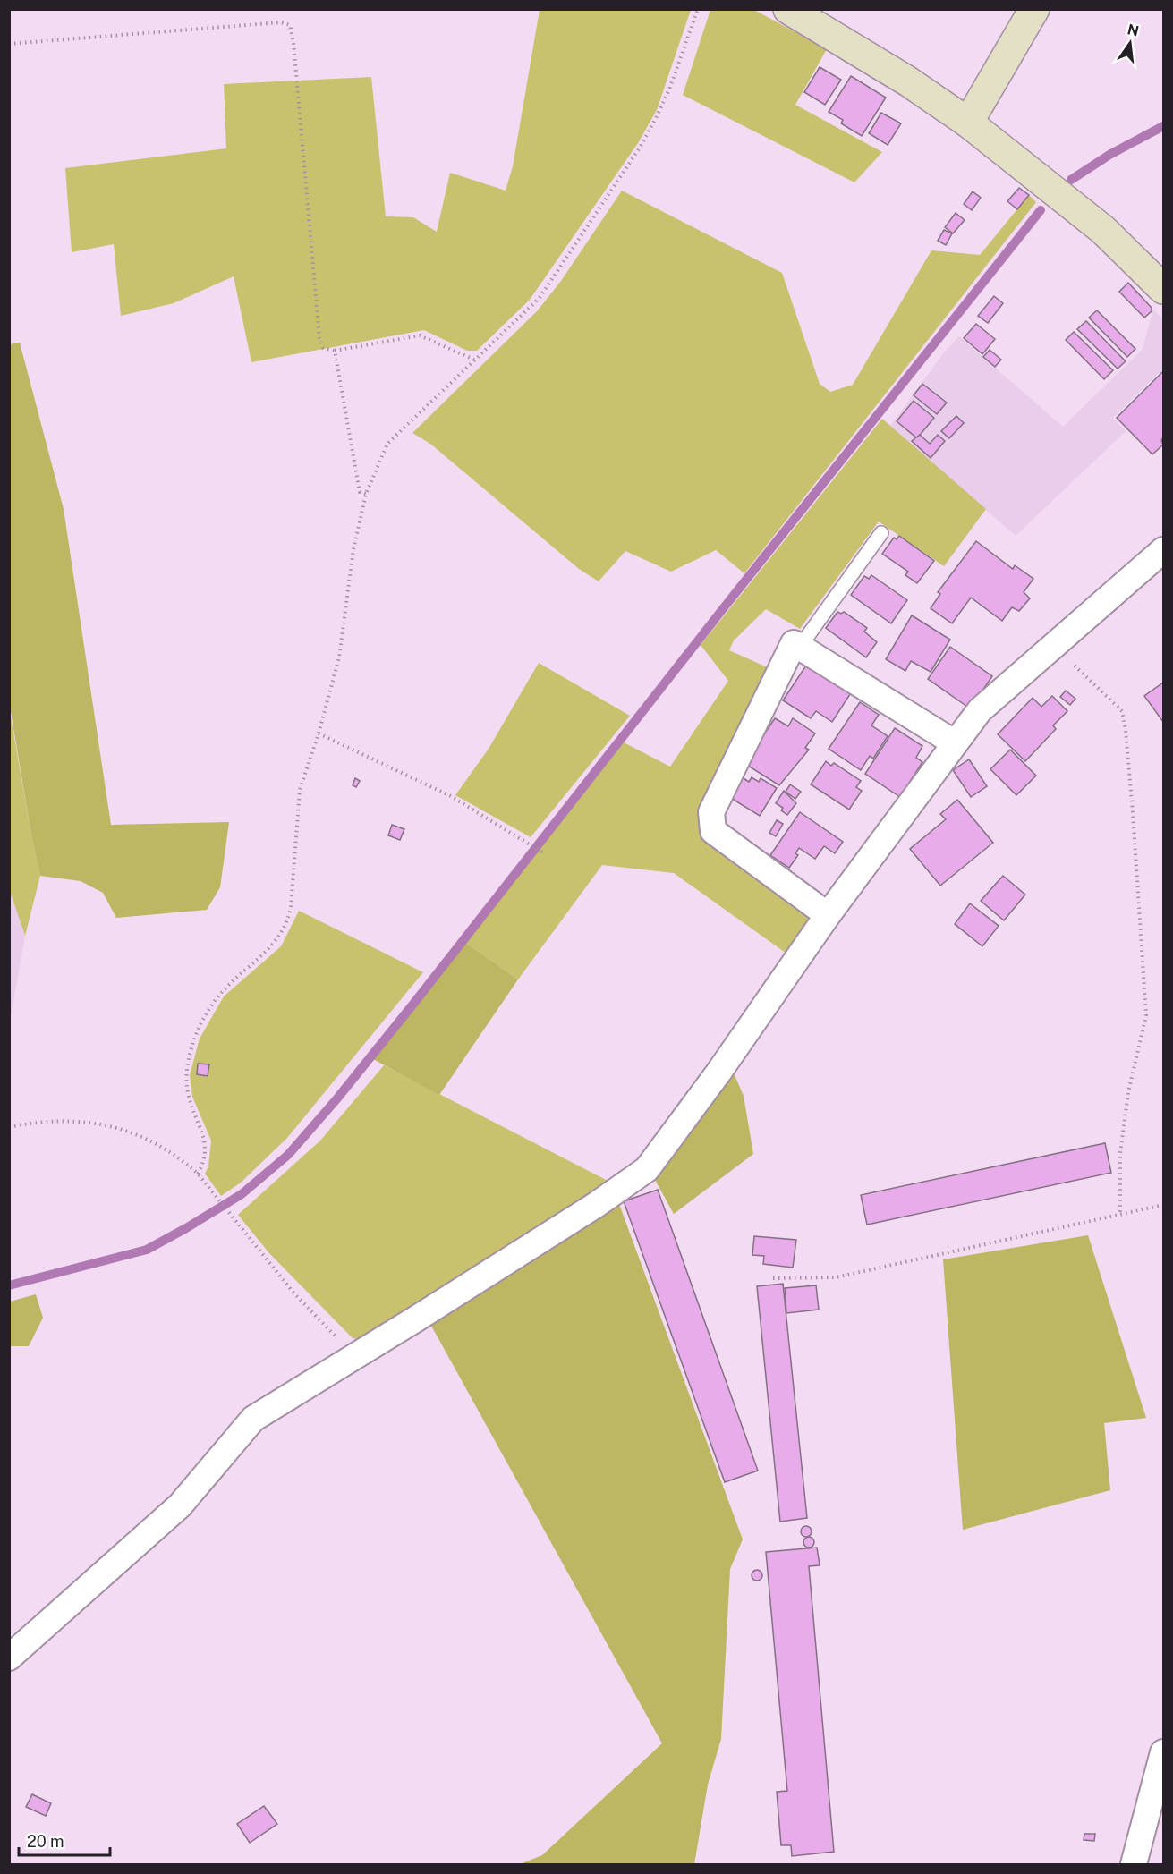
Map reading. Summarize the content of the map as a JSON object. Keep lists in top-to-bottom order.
{
  "scale_bar": "20 m",
  "north": "top"
}
